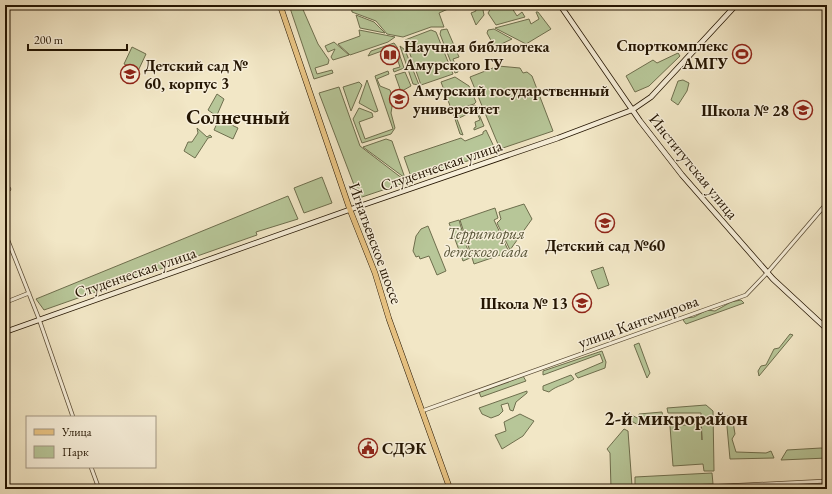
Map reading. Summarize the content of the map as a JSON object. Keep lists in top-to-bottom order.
{
  "streets": {
    "main road": ["Студенческая улица", "Институтская улица", "Игнатьевское шоссе"],
    "street": ["улица Кантемирова"]
  },
  "crossings": [
    ["Студенческая улица", "Институтская улица"],
    ["Студенческая улица", "Игнатьевское шоссе"],
    ["Институтская улица", "улица Кантемирова"],
    ["Игнатьевское шоссе", "улица Кантемирова"]
  ],
  "districts": ["Солнечный", "2-й микрорайон"],
  "parks": ["Территория детского сада"],
  "places": {
    "sports": ["Спорткомплекс АМГУ"],
    "library": ["Научная библиотека Амурского ГУ"],
    "school or university": [
      "Детский сад № 60, корпус 3",
      "Амурский государственный университет",
      "Школа № 28",
      "Детский сад №60",
      "Школа № 13"
    ],
    "public building": ["СДЭК"]
  },
  "legend": ["Улица", "Парк"],
  "scale_bar": "200 m"
}
